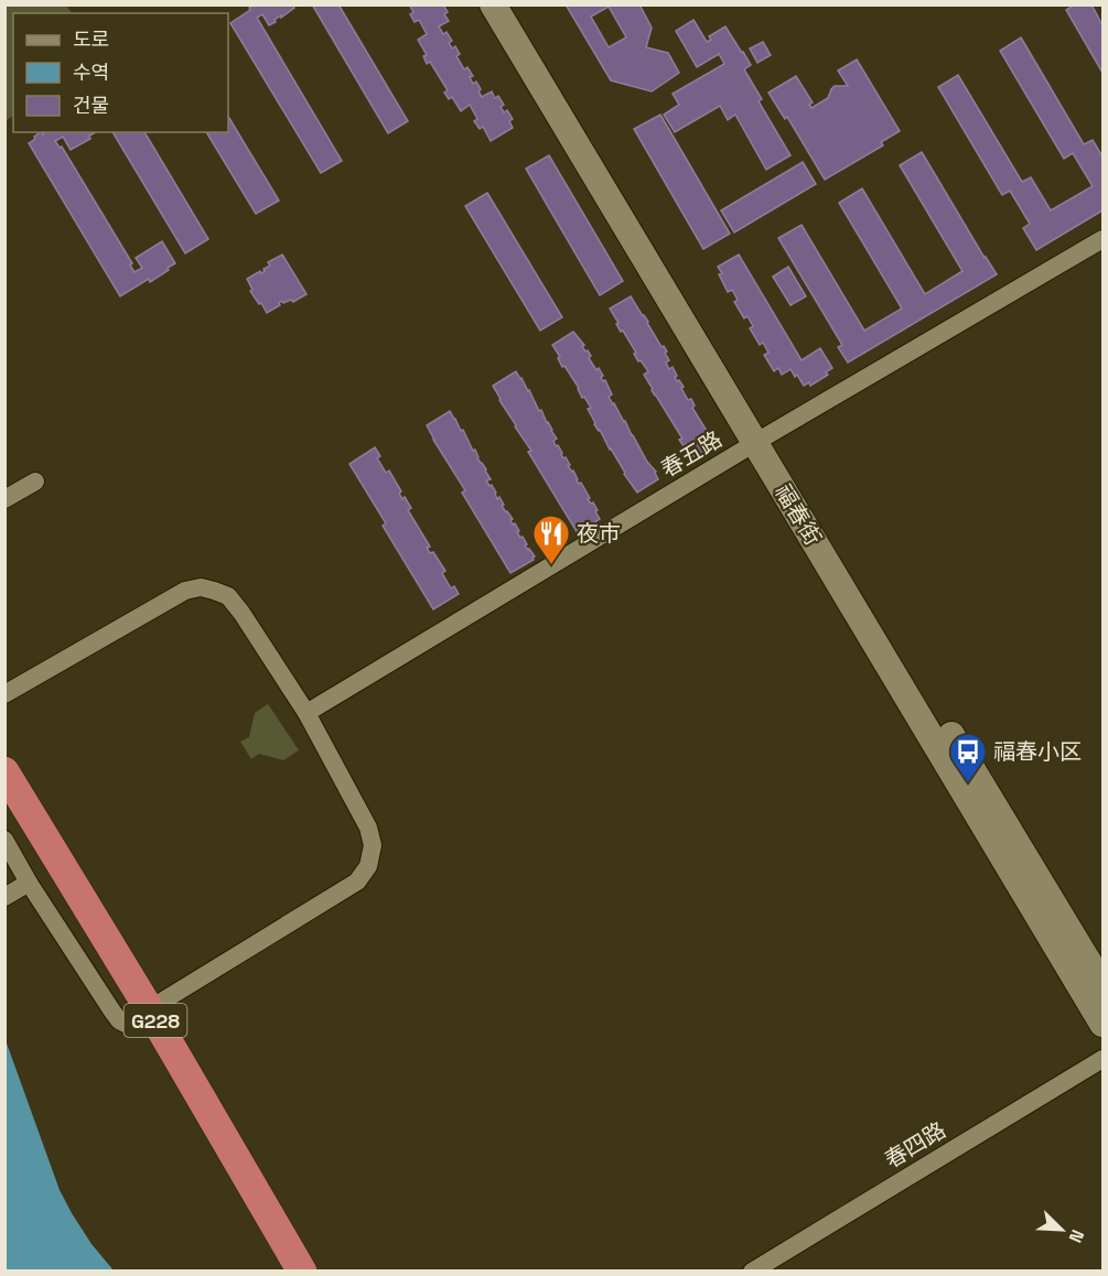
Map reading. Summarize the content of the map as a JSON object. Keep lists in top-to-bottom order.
{
  "streets": {
    "highway": ["G228"],
    "main road": ["福春街"],
    "street": ["春五路", "春四路"]
  },
  "crossings": [
    ["春五路", "福春街"]
  ],
  "places": {
    "restaurant": ["夜市"],
    "bus stop": ["福春小区"]
  },
  "legend": ["도로", "수역", "건물"],
  "north": "bottom right"
}
